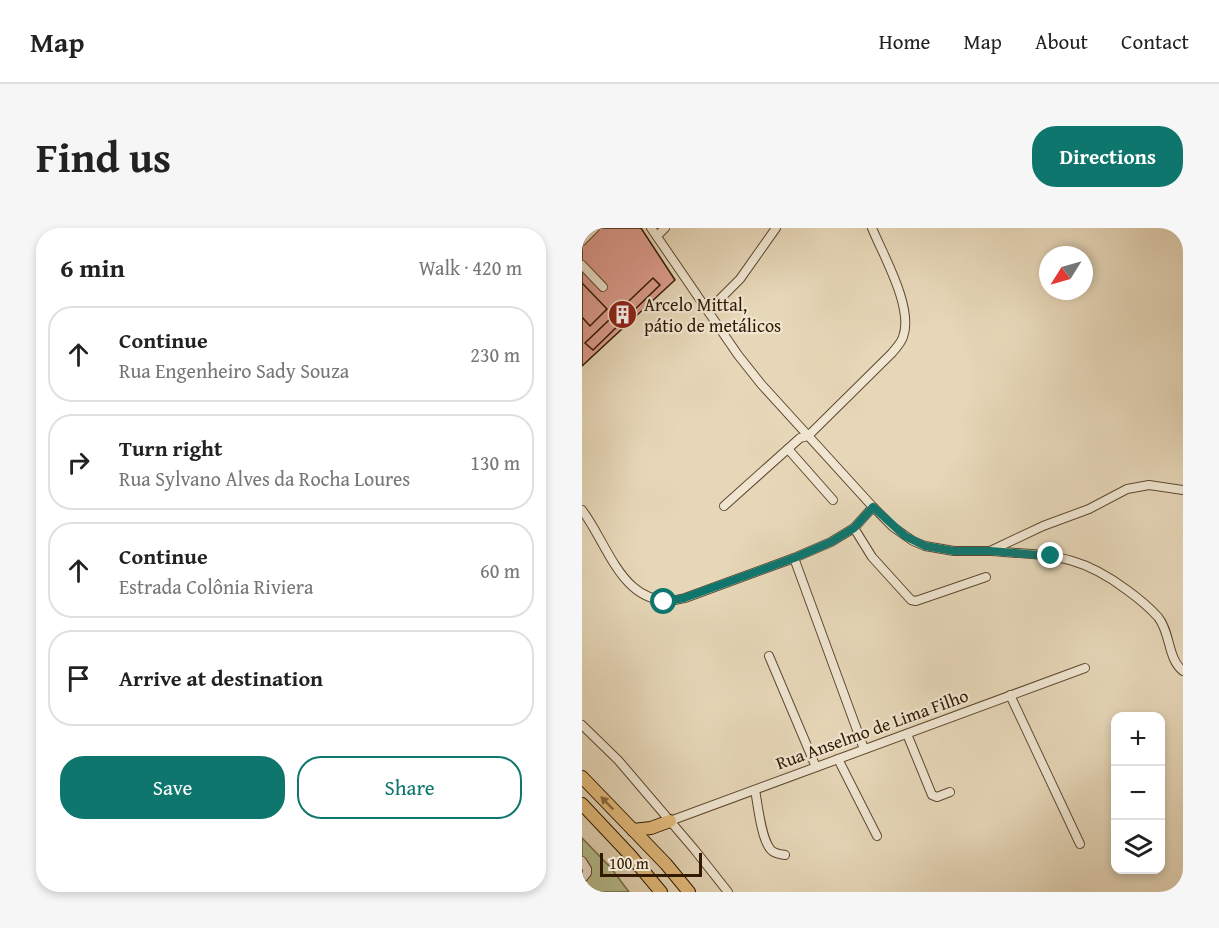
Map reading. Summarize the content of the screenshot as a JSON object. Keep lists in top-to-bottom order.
{
  "streets": {
    "street": ["Rua Anselmo de Lima Filho"]
  },
  "places": {
    "building": ["Arcelo Mittal, pátio de metálicos"]
  },
  "scale_bar": "100 m",
  "north": "bottom left",
  "page": {
    "header": "Map",
    "nav": [
      "Home",
      "Map",
      "About",
      "Contact"
    ],
    "title": "Find us",
    "buttons": [
      "Directions",
      ["Save", "Share"]
    ],
    "heading": ["6 min", "Walk · 420 m"],
    "list": [
      ["Continue", "Rua Engenheiro Sady Souza", "230 m"],
      ["Turn right", "Rua Sylvano Alves da Rocha Loures", "130 m"],
      ["Continue", "Estrada Colônia Riviera", "60 m"],
      "Arrive at destination"
    ],
    "map_buttons": ["+", "−"],
    "scale": "100 m"
  }
}
